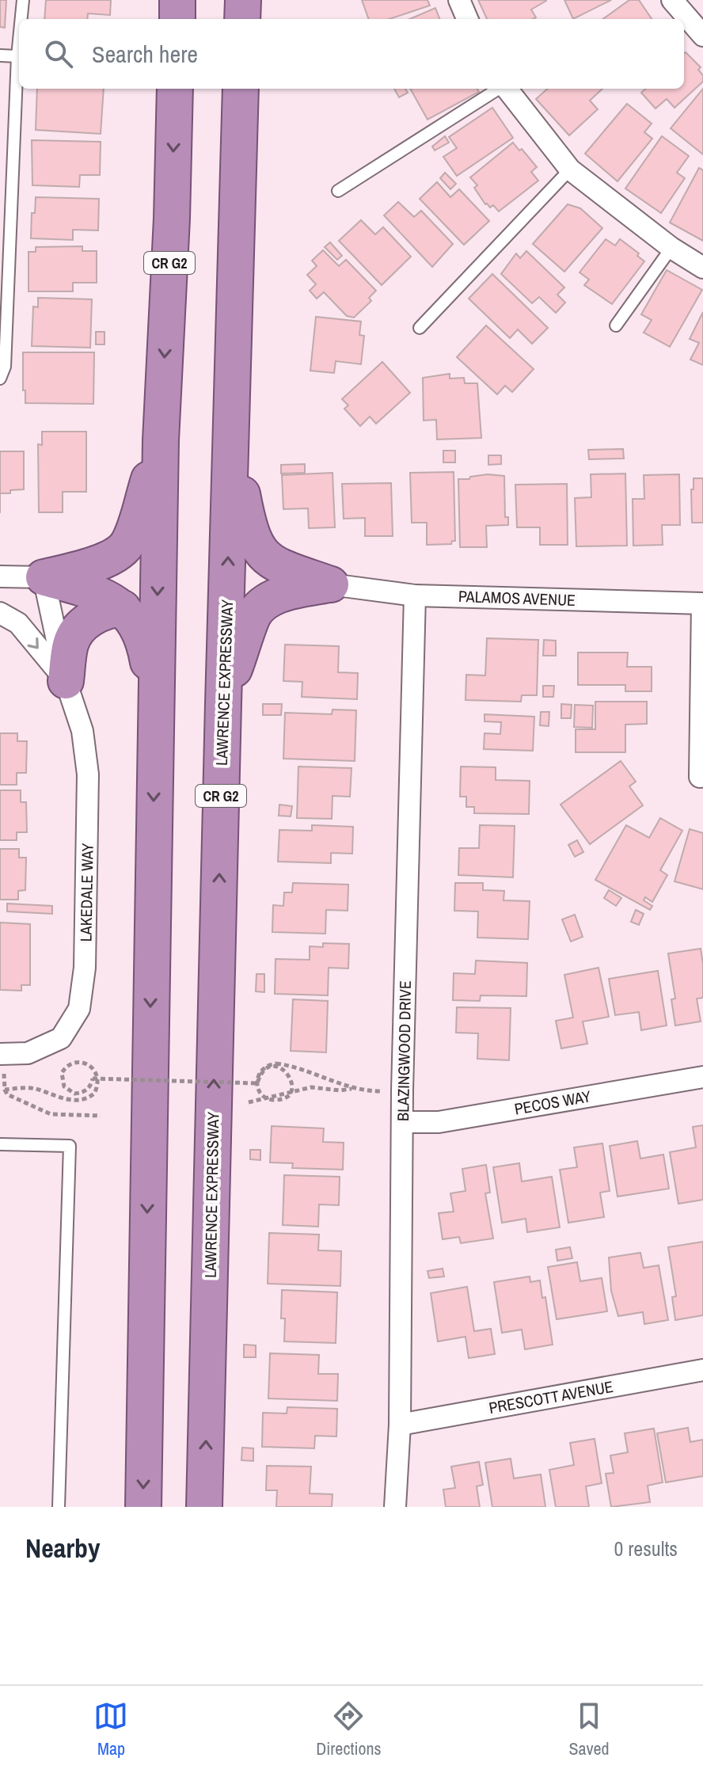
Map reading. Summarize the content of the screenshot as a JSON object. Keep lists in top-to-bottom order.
{
  "streets": {
    "highway": ["CR G2", "LAWRENCE EXPRESSWAY"],
    "street": [
      "PALAMOS AVENUE",
      "LAKEDALE WAY",
      "BLAZINGWOOD DRIVE",
      "PECOS WAY",
      "PRESCOTT AVENUE"
    ]
  },
  "crossings": [
    ["PALAMOS AVENUE", "BLAZINGWOOD DRIVE"],
    ["BLAZINGWOOD DRIVE", "PECOS WAY"],
    ["BLAZINGWOOD DRIVE", "PRESCOTT AVENUE"]
  ],
  "page": {
    "search": "Search here",
    "heading": ["Nearby", "0 results"],
    "nav": ["Map", "Directions", "Saved"]
  }
}
